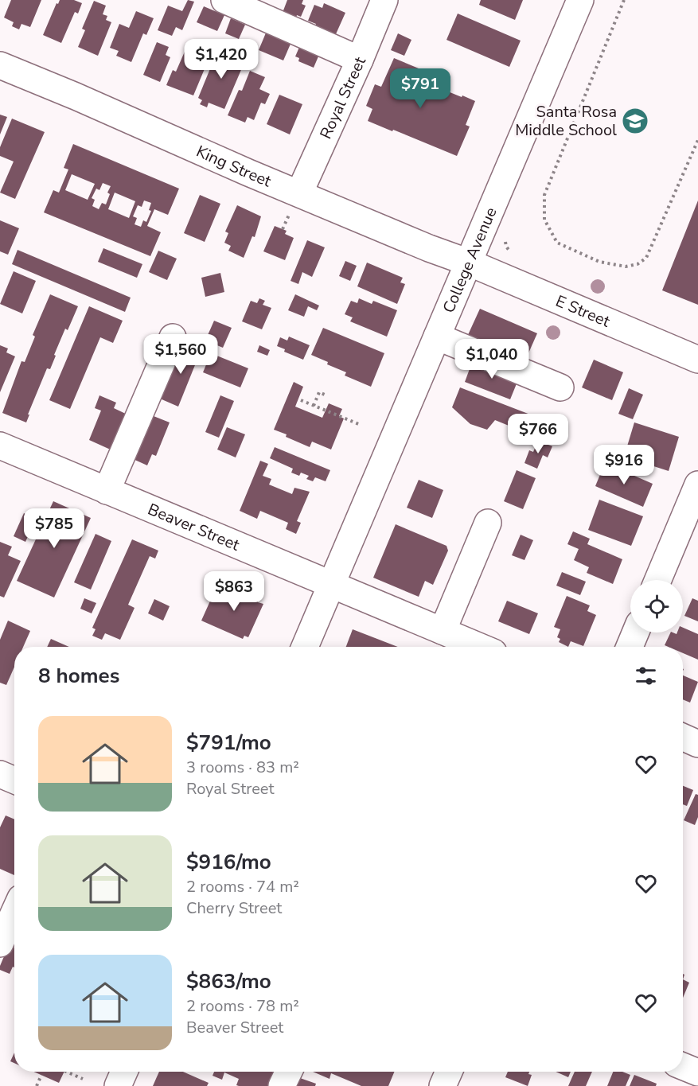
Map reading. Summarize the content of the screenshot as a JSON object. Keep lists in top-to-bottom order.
{
  "streets": {
    "street": [
      "Royal Street",
      "King Street",
      "College Avenue",
      "E Street",
      "Beaver Street"
    ]
  },
  "crossings": [
    ["Royal Street", "King Street"],
    ["King Street", "College Avenue"],
    ["King Street", "E Street"],
    ["College Avenue", "E Street"],
    ["College Avenue", "Beaver Street"]
  ],
  "places": {
    "school or university": ["Santa Rosa Middle School"]
  },
  "page": {
    "price": [
      "$1,420",
      "$791",
      "$1,560",
      "$1,040",
      "$766",
      "$916",
      "$785",
      "$863"
    ],
    "heading": "8 homes",
    "list": [
      {
        "name": "$791/mo",
        "note": "3 rooms · 83 m² · Royal Street"
      },
      {
        "name": "$916/mo",
        "note": "2 rooms · 74 m² · Cherry Street"
      },
      {
        "name": "$863/mo",
        "note": "2 rooms · 78 m² · Beaver Street"
      }
    ]
  }
}
